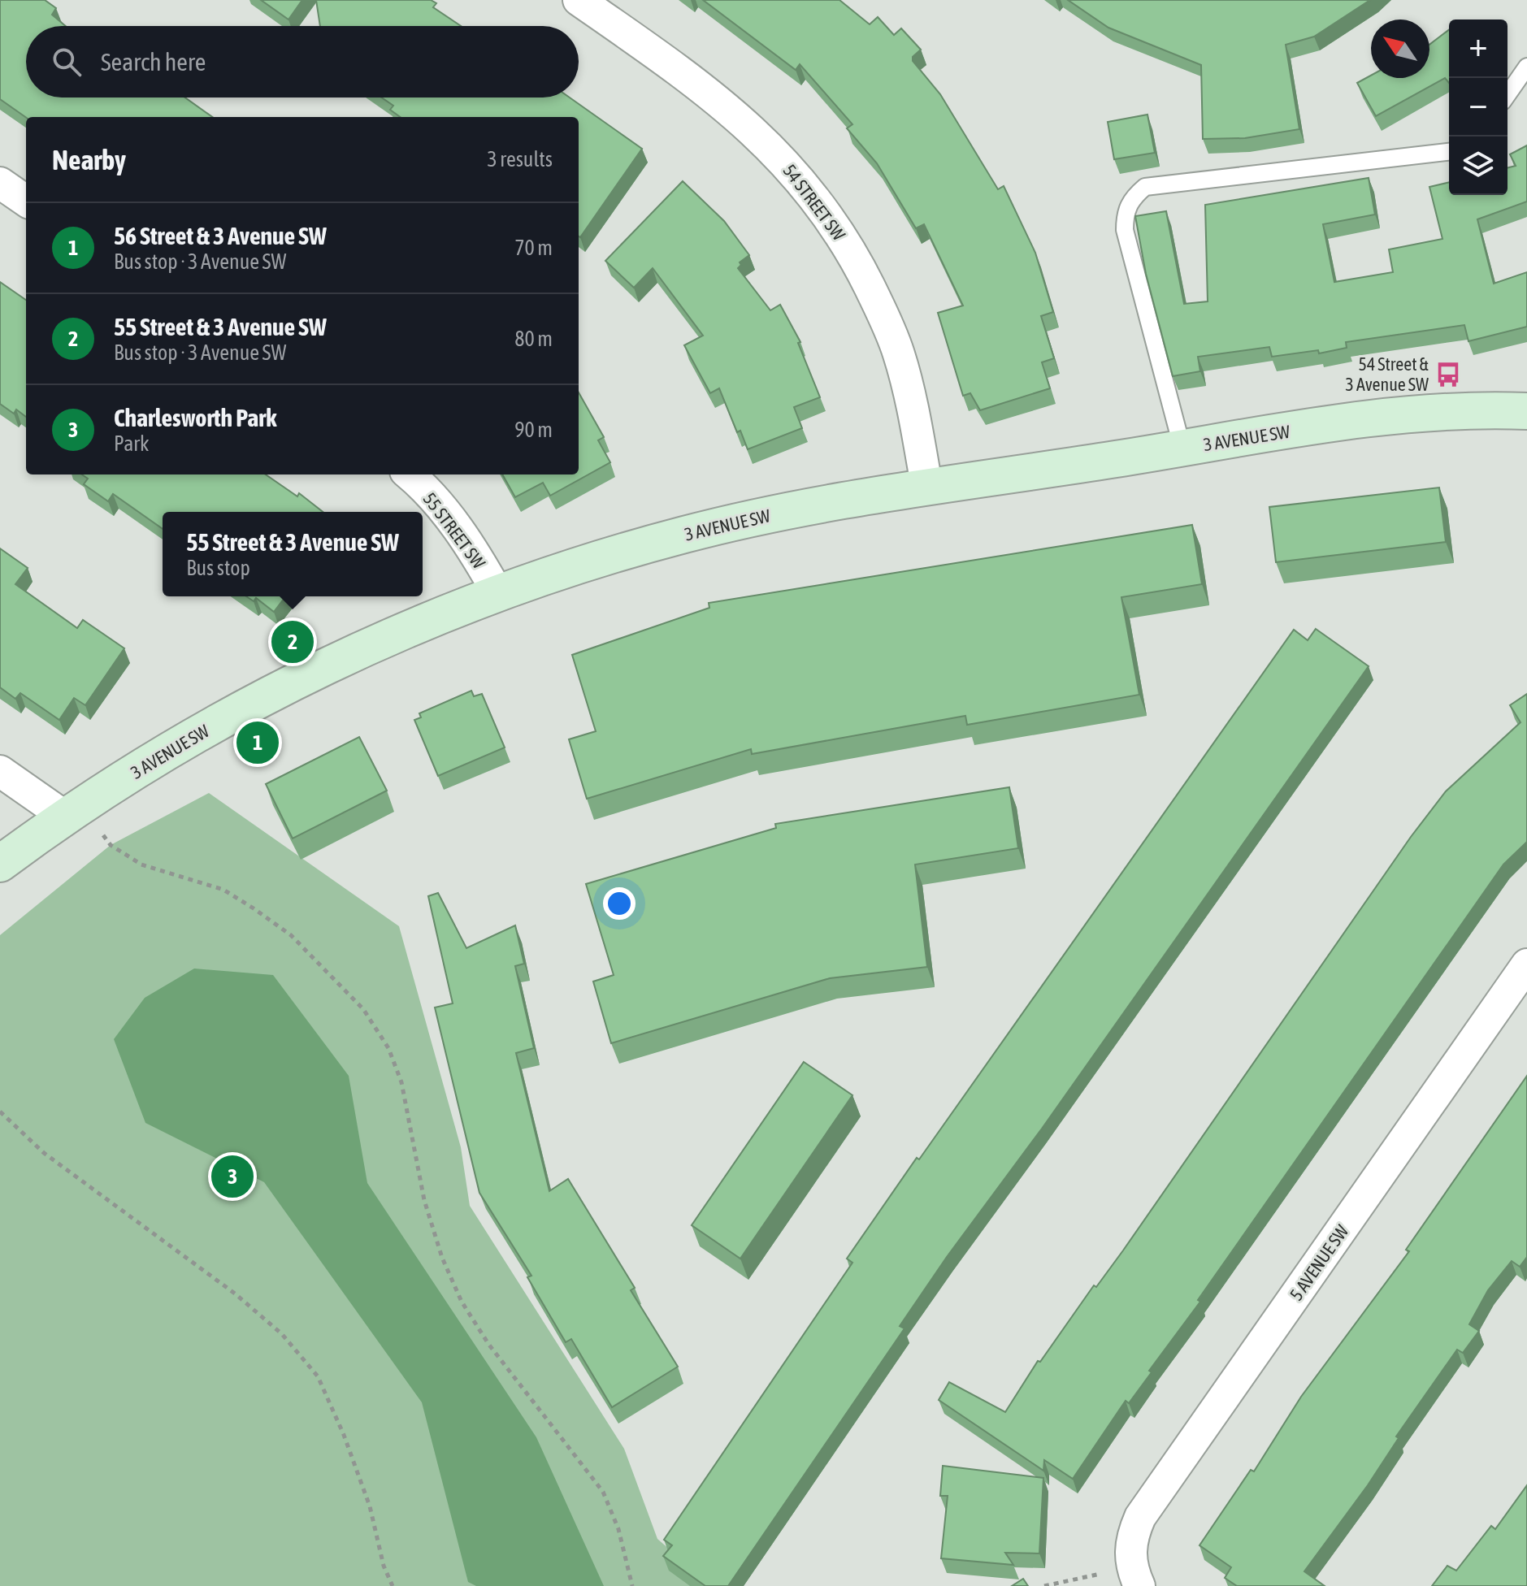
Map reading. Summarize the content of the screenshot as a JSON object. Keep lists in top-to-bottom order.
{
  "streets": {
    "street": [
      "54 STREET SW",
      "3 AVENUE SW",
      "55 STREET SW",
      "5 AVENUE SW"
    ]
  },
  "crossings": [
    ["54 STREET SW", "3 AVENUE SW"],
    ["3 AVENUE SW", "55 STREET SW"]
  ],
  "places": {
    "bus stop": ["54 Street & 3 Avenue SW"]
  },
  "north": "top left",
  "page": {
    "map_buttons": ["+", "−"],
    "search": "Search here",
    "heading": ["Nearby", "3 results"],
    "list": [
      {
        "mark": "1",
        "name": "56 Street & 3 Avenue SW",
        "note": "Bus stop · 3 Avenue SW",
        "value": "70 m"
      },
      {
        "mark": "2",
        "name": "55 Street & 3 Avenue SW",
        "note": "Bus stop · 3 Avenue SW",
        "value": "80 m"
      },
      {
        "mark": "3",
        "name": "Charlesworth Park",
        "note": "Park",
        "value": "90 m"
      }
    ],
    "popup": ["55 Street & 3 Avenue SW", "Bus stop"],
    "pins": ["2", "1", "3"]
  }
}
